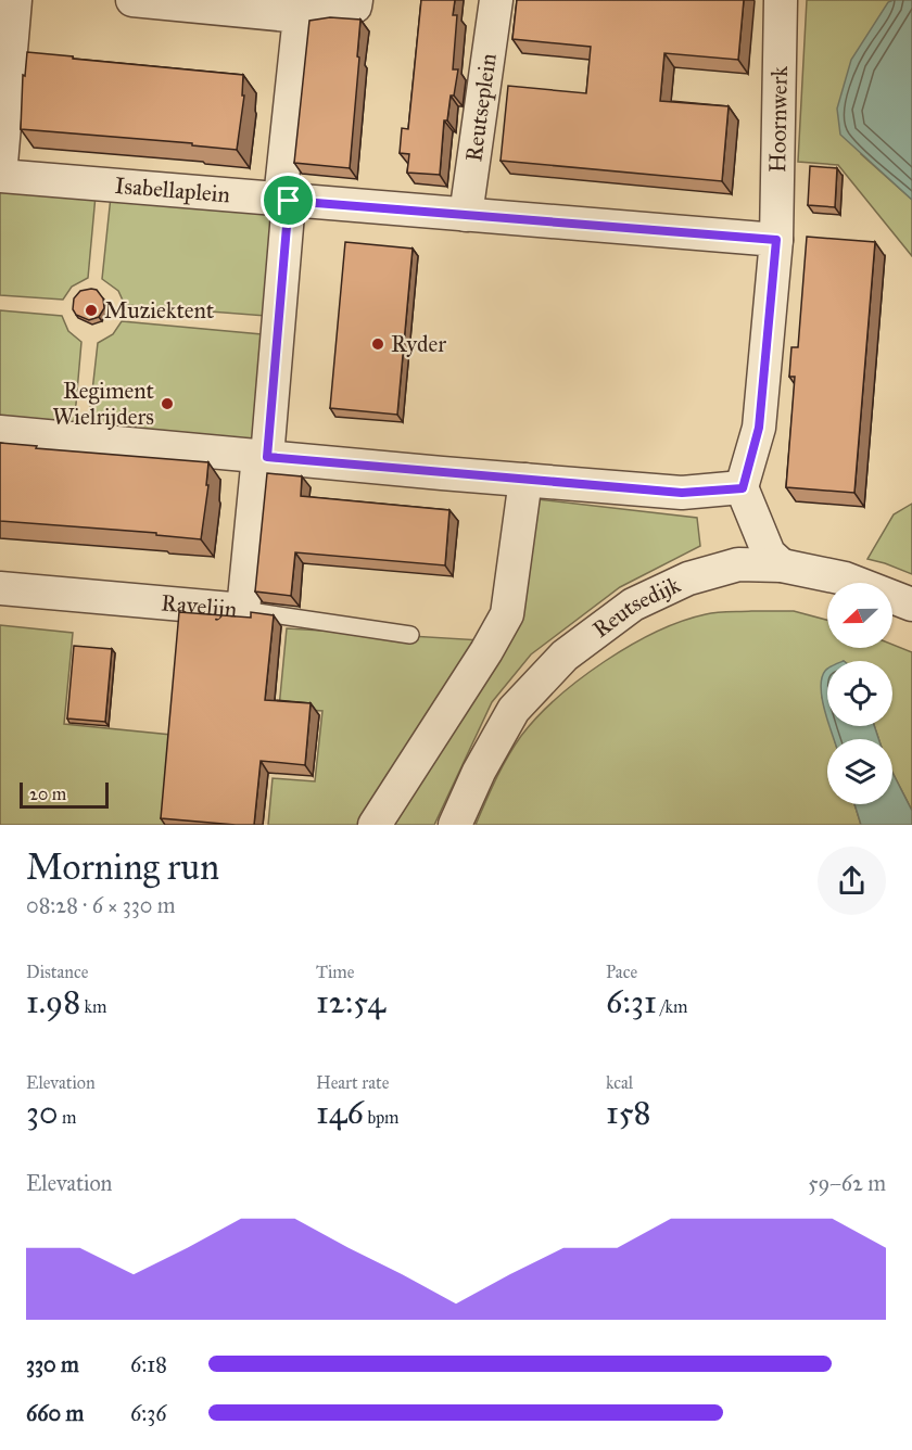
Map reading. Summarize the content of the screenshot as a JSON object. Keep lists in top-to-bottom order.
{
  "streets": {
    "street": [
      "Reutseplein",
      "Hoornwerk",
      "Isabellaplein",
      "Ravelijn",
      "Reutsedijk"
    ]
  },
  "places": ["Muziektent", "Ryder", "Regiment Wielrijders"],
  "scale_bar": "20 m",
  "north": "left",
  "page": {
    "scale": "20 m",
    "heading": ["Morning run", "08:28 · 6 × 330 m"],
    "stats": [
      ["Distance", "1.98 km"],
      ["Time", "12:54"],
      ["Pace", "6:31 /km"],
      ["Elevation", "30 m"],
      ["Heart rate", "146 bpm"],
      ["kcal", "158"]
    ],
    "chart": ["Elevation", "59–62 m"],
    "list": [
      {
        "name": "330 m",
        "note": "6:18"
      },
      {
        "name": "660 m",
        "note": "6:36"
      }
    ]
  }
}
